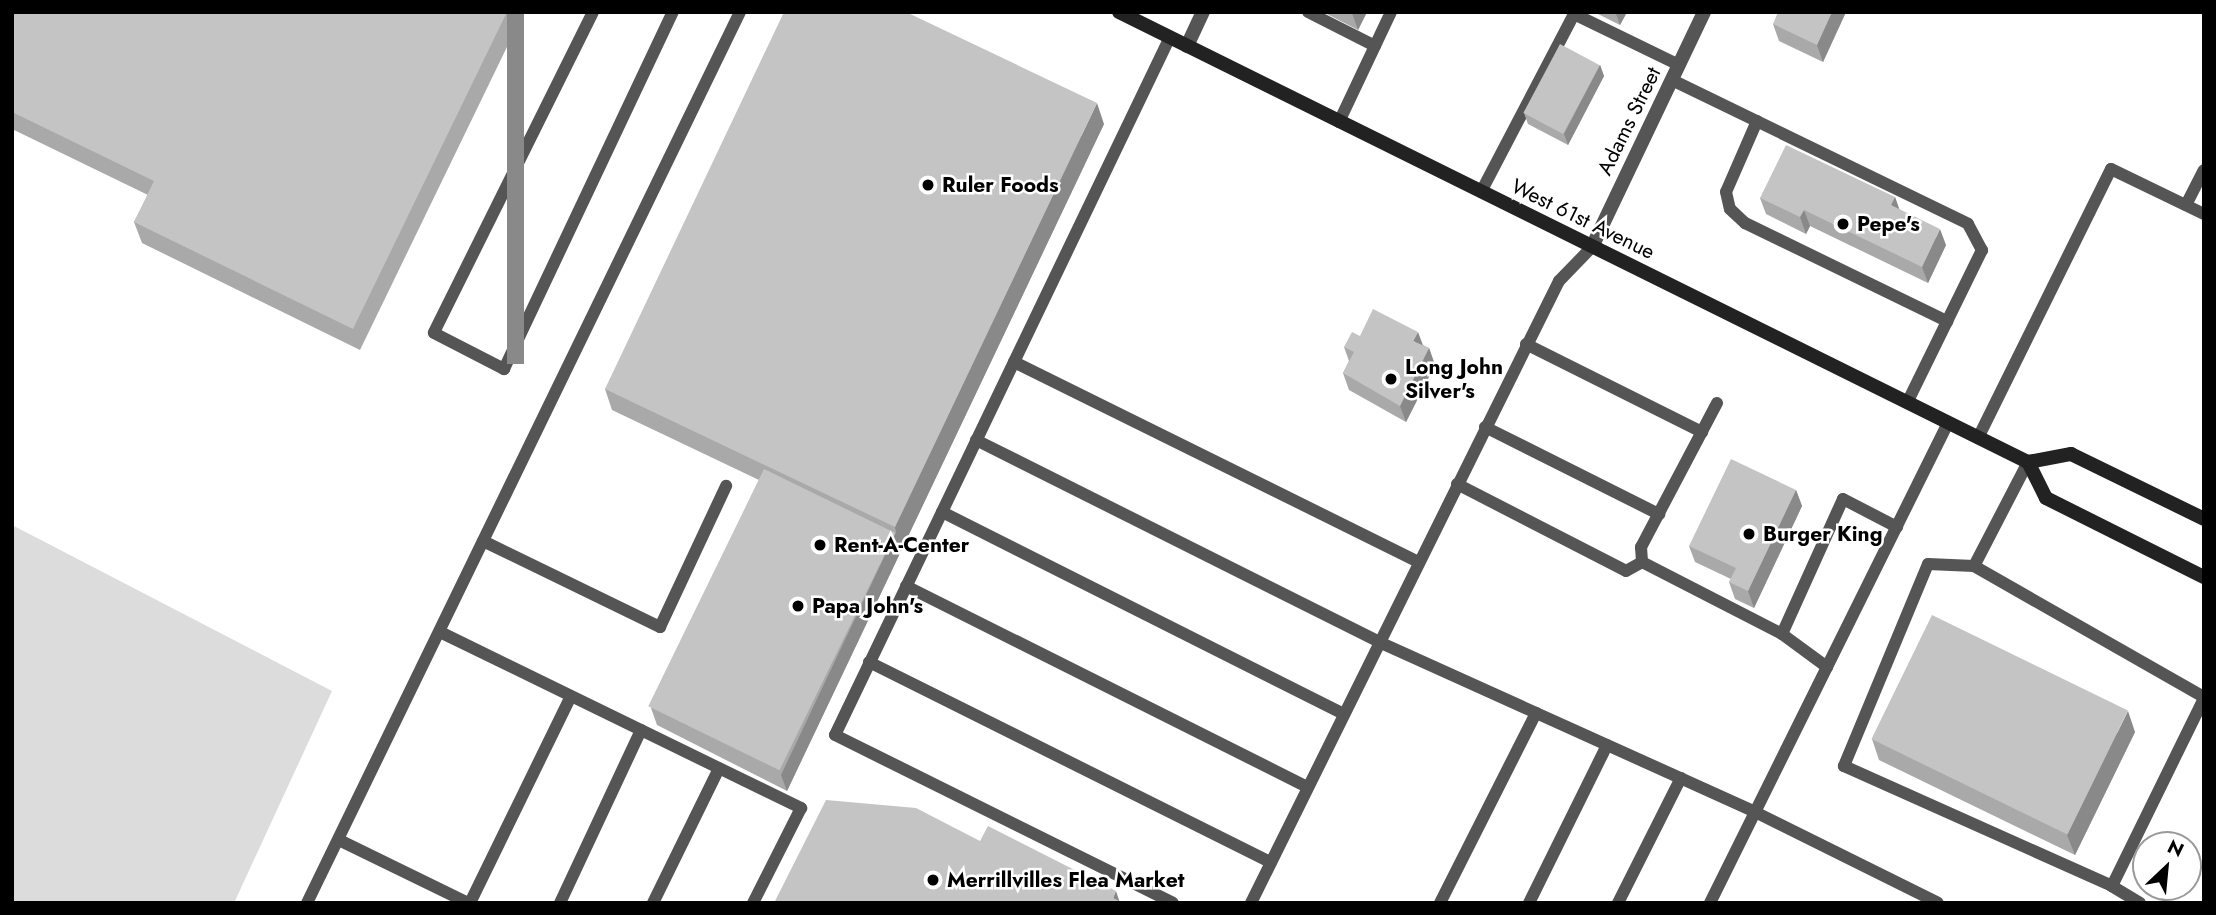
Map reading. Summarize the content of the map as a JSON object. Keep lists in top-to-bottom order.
{
  "streets": {
    "main road": ["West 61st Avenue"],
    "street": ["Adams Street"]
  },
  "crossings": [
    ["Adams Street", "West 61st Avenue"]
  ],
  "places": [
    "Ruler Foods",
    "Pepe's",
    "Long John Silver's",
    "Burger King",
    "Rent-A-Center",
    "Papa John's",
    "Merrillvilles Flea Market"
  ],
  "north": "top right"
}
